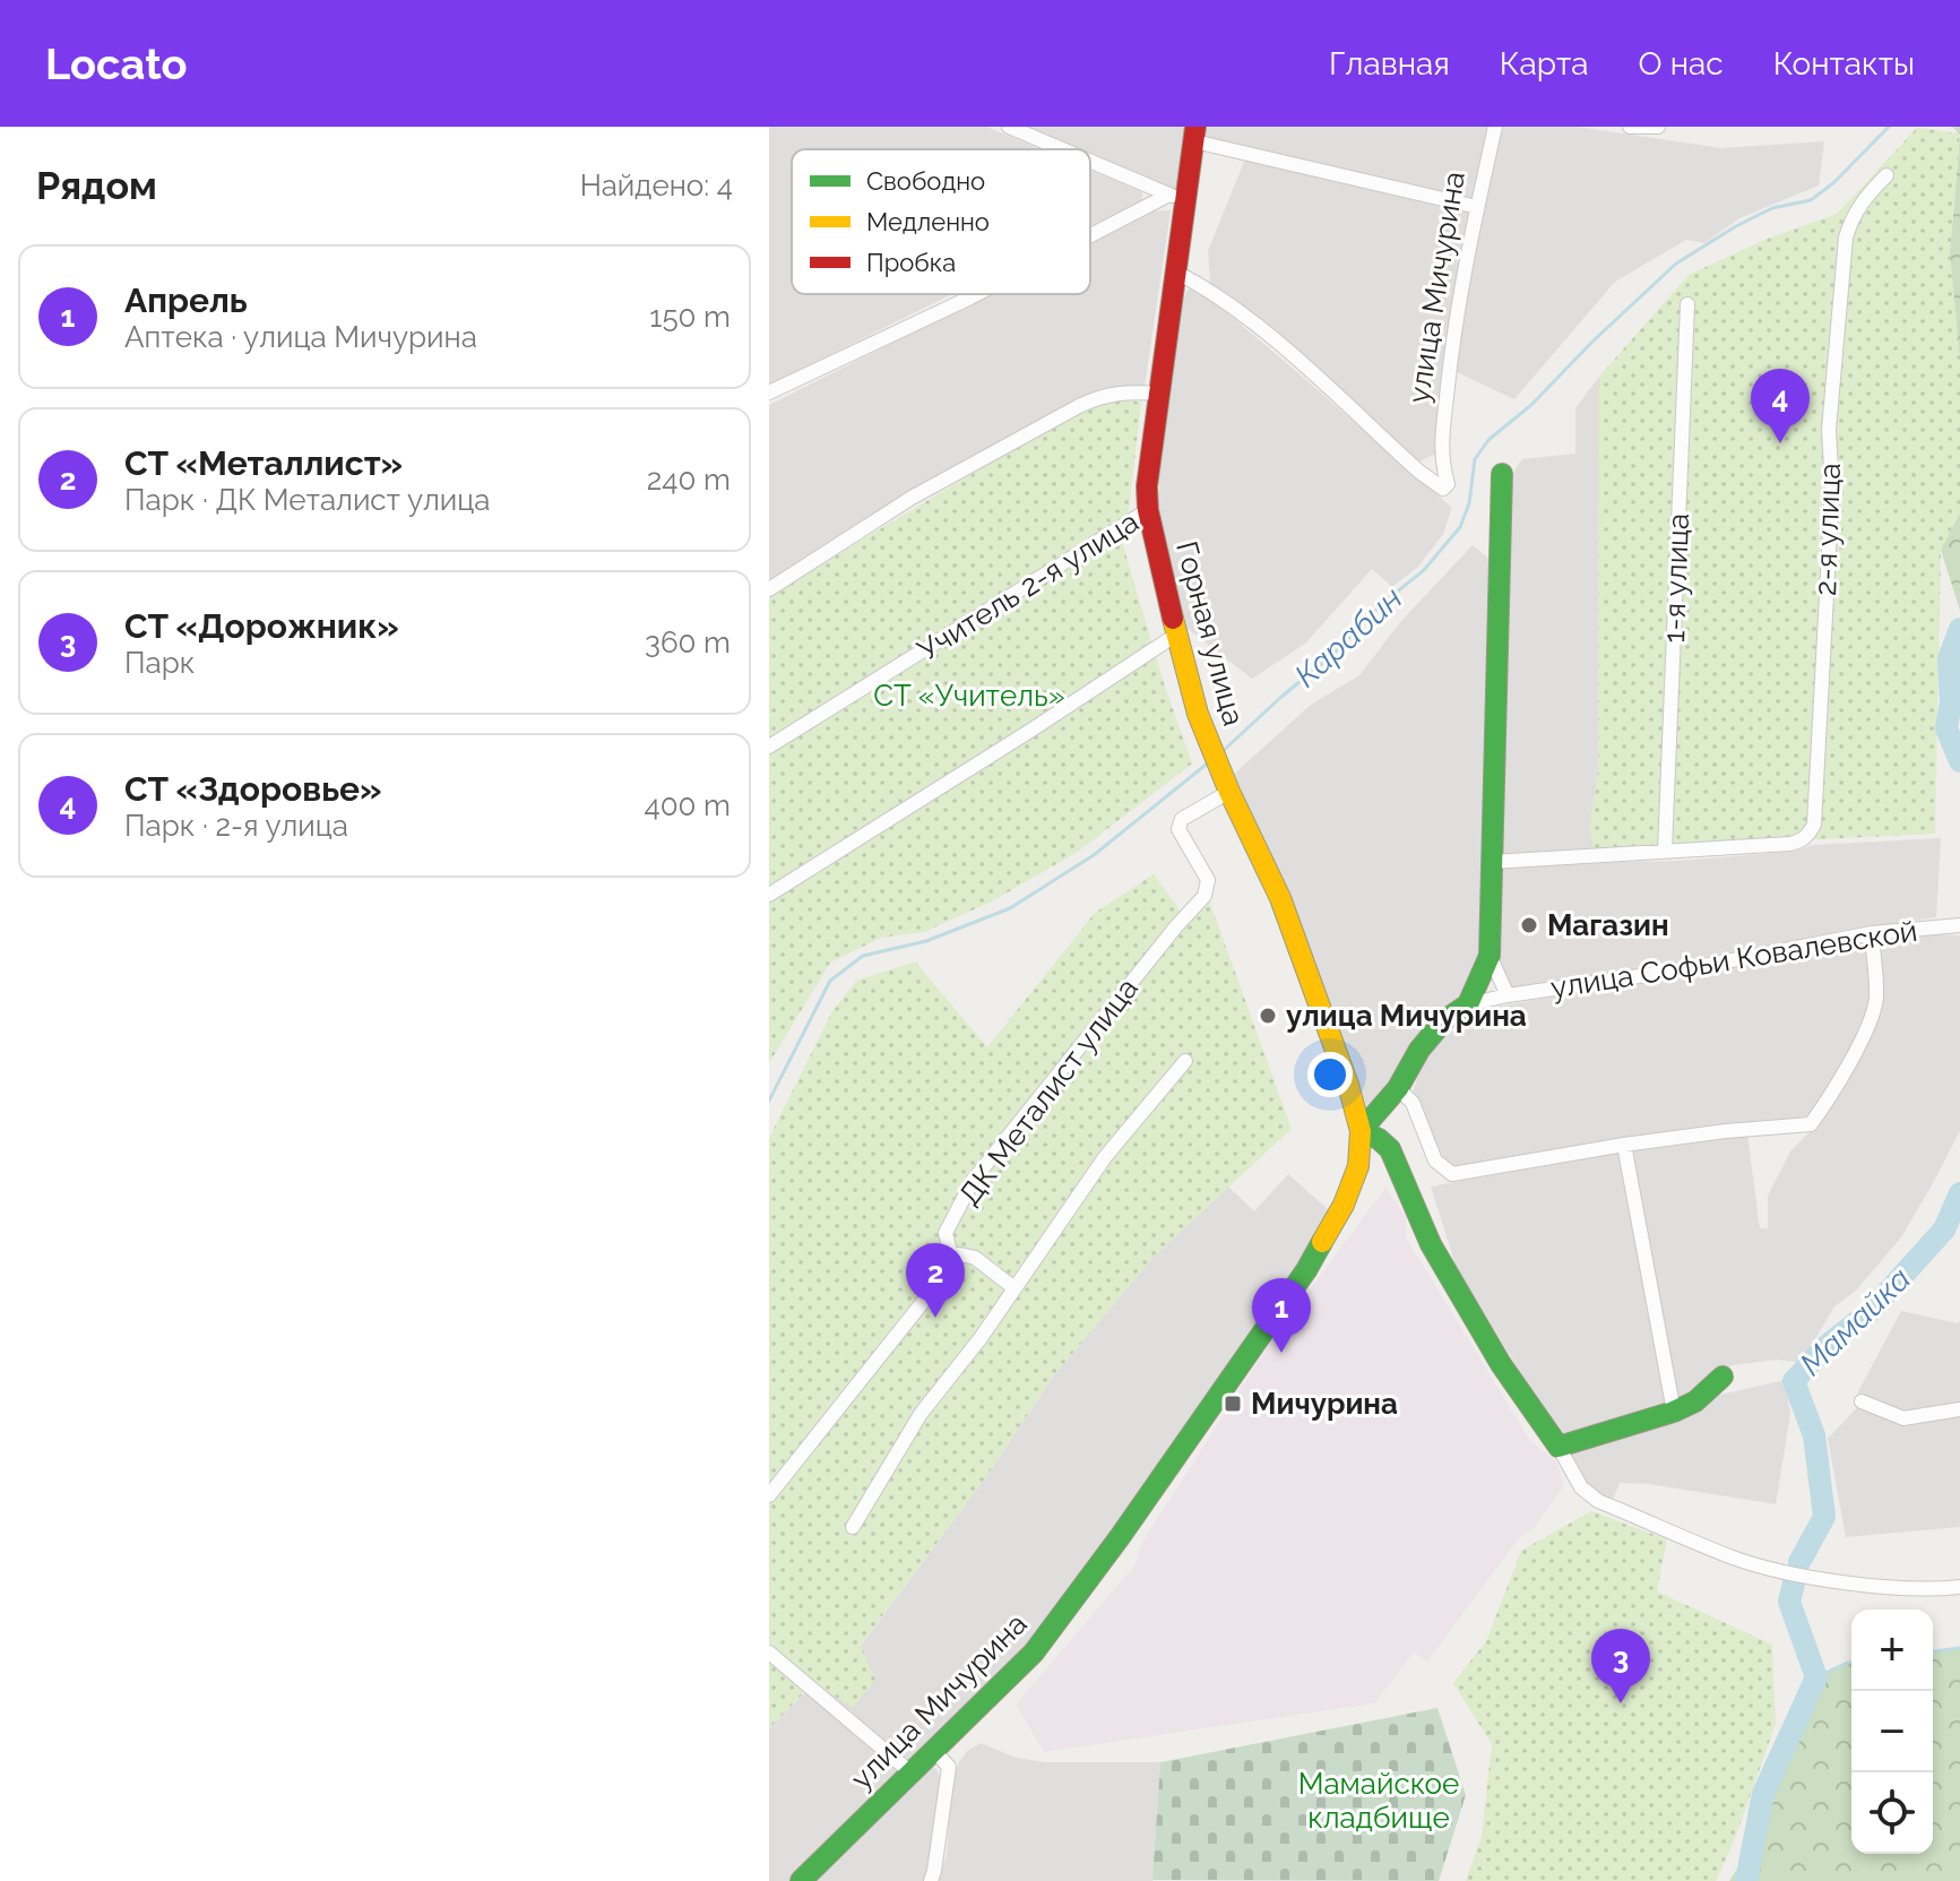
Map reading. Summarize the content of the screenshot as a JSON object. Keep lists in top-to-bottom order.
{
  "streets": {
    "street": [
      "улица Мичурина",
      "2-я улица",
      "1-я улица",
      "Учитель 2-я улица",
      "Горная улица",
      "улица Софьи Ковалевской",
      "ДК Металист улица"
    ]
  },
  "crossings": [
    ["улица Мичурина", "Горная улица"],
    ["2-я улица", "1-я улица"],
    ["Учитель 2-я улица", "Горная улица"],
    ["Горная улица", "ДК Металист улица"]
  ],
  "water": ["Карабин", "Мамайка"],
  "parks": ["СТ «Учитель»", "Мамайское кладбище"],
  "places": {
    "other": ["Магазин", "улица Мичурина"],
    "transit": ["Мичурина"]
  },
  "legend": ["Свободно", "Медленно", "Пробка"],
  "page": {
    "header": "Locato",
    "nav": [
      "Главная",
      "Карта",
      "О нас",
      "Контакты"
    ],
    "heading": ["Рядом", "Найдено: 4"],
    "list": [
      {
        "mark": "1",
        "name": "Апрель",
        "note": "Аптека · улица Мичурина",
        "value": "150 m"
      },
      {
        "mark": "2",
        "name": "СТ «Металлист»",
        "note": "Парк · ДК Металист улица",
        "value": "240 m"
      },
      {
        "mark": "3",
        "name": "СТ «Дорожник»",
        "note": "Парк",
        "value": "360 m"
      },
      {
        "mark": "4",
        "name": "СТ «Здоровье»",
        "note": "Парк · 2-я улица",
        "value": "400 m"
      }
    ],
    "pins": [
      "4",
      "2",
      "1",
      "3"
    ],
    "map_buttons": ["+", "−"]
  }
}
